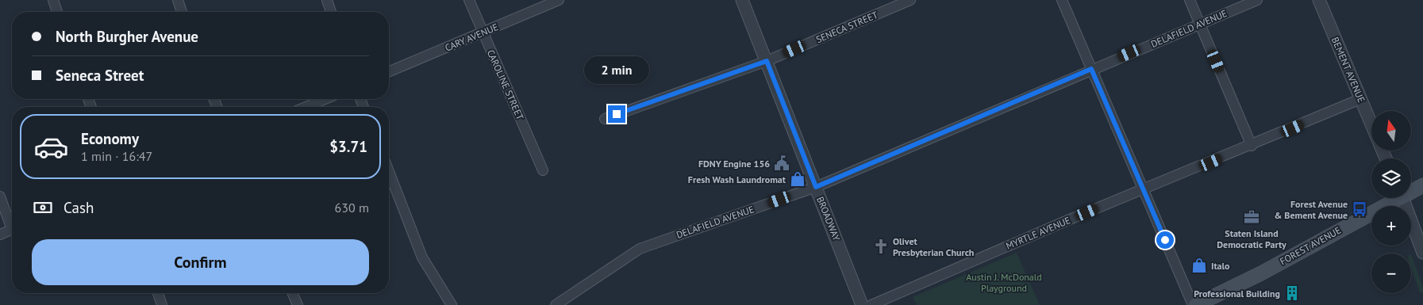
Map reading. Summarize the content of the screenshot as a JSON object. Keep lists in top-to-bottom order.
{
  "streets": {
    "main road": ["FOREST AVENUE"],
    "street": [
      "SENECA STREET",
      "DELAFIELD AVENUE",
      "CARY AVENUE",
      "BEMENT AVENUE",
      "CAROLINE STREET",
      "BROADWAY",
      "MYRTLE AVENUE"
    ]
  },
  "crossings": [
    ["SENECA STREET", "BROADWAY"],
    ["DELAFIELD AVENUE", "BROADWAY"],
    ["CARY AVENUE", "CAROLINE STREET"],
    ["BEMENT AVENUE", "MYRTLE AVENUE"]
  ],
  "parks": ["Austin J. McDonald Playground"],
  "places": {
    "public building": ["FDNY Engine 156"],
    "shop": ["Fresh Wash Laundromat", "Italo"],
    "bus stop": ["Forest Avenue & Bement Avenue"],
    "office": ["Staten Island Democratic Party"],
    "church": ["Olivet Presbyterian Church"],
    "building": ["Professional Building"]
  },
  "north": "top",
  "page": {
    "banner": ["North Burgher Avenue", "Seneca Street"],
    "bubble": "2 min",
    "map_buttons": ["+", "−"],
    "list": [
      {
        "name": "Economy",
        "note": "1 min · 16:47",
        "value": "$3.71"
      }
    ],
    "pay": ["Cash", "630 m"],
    "buttons": "Confirm"
  }
}
